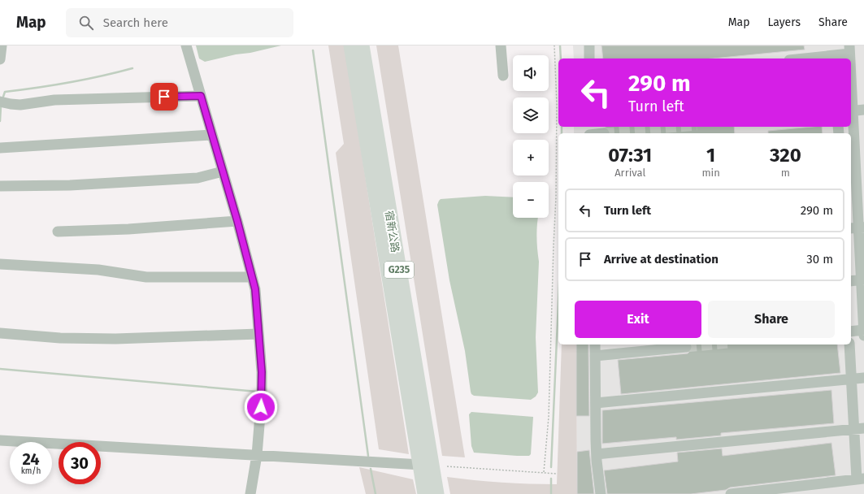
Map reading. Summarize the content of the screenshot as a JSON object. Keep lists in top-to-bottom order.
{
  "streets": {
    "highway": ["宿新公路", "G235"]
  },
  "page": {
    "header": "Map",
    "search": "Search here",
    "nav": ["Map", "Layers", "Share"],
    "map_buttons": ["+", "−"],
    "turn": ["290 m", "Turn left"],
    "eta": [
      "07:31",
      "Arrival",
      "1",
      "min",
      "320",
      "m"
    ],
    "list": [
      {
        "name": "Turn left",
        "value": "290 m"
      },
      {
        "name": "Arrive at destination",
        "value": "30 m"
      }
    ],
    "buttons": ["Exit", "Share"],
    "speed": "24 km/h",
    "limit": "30"
  }
}
